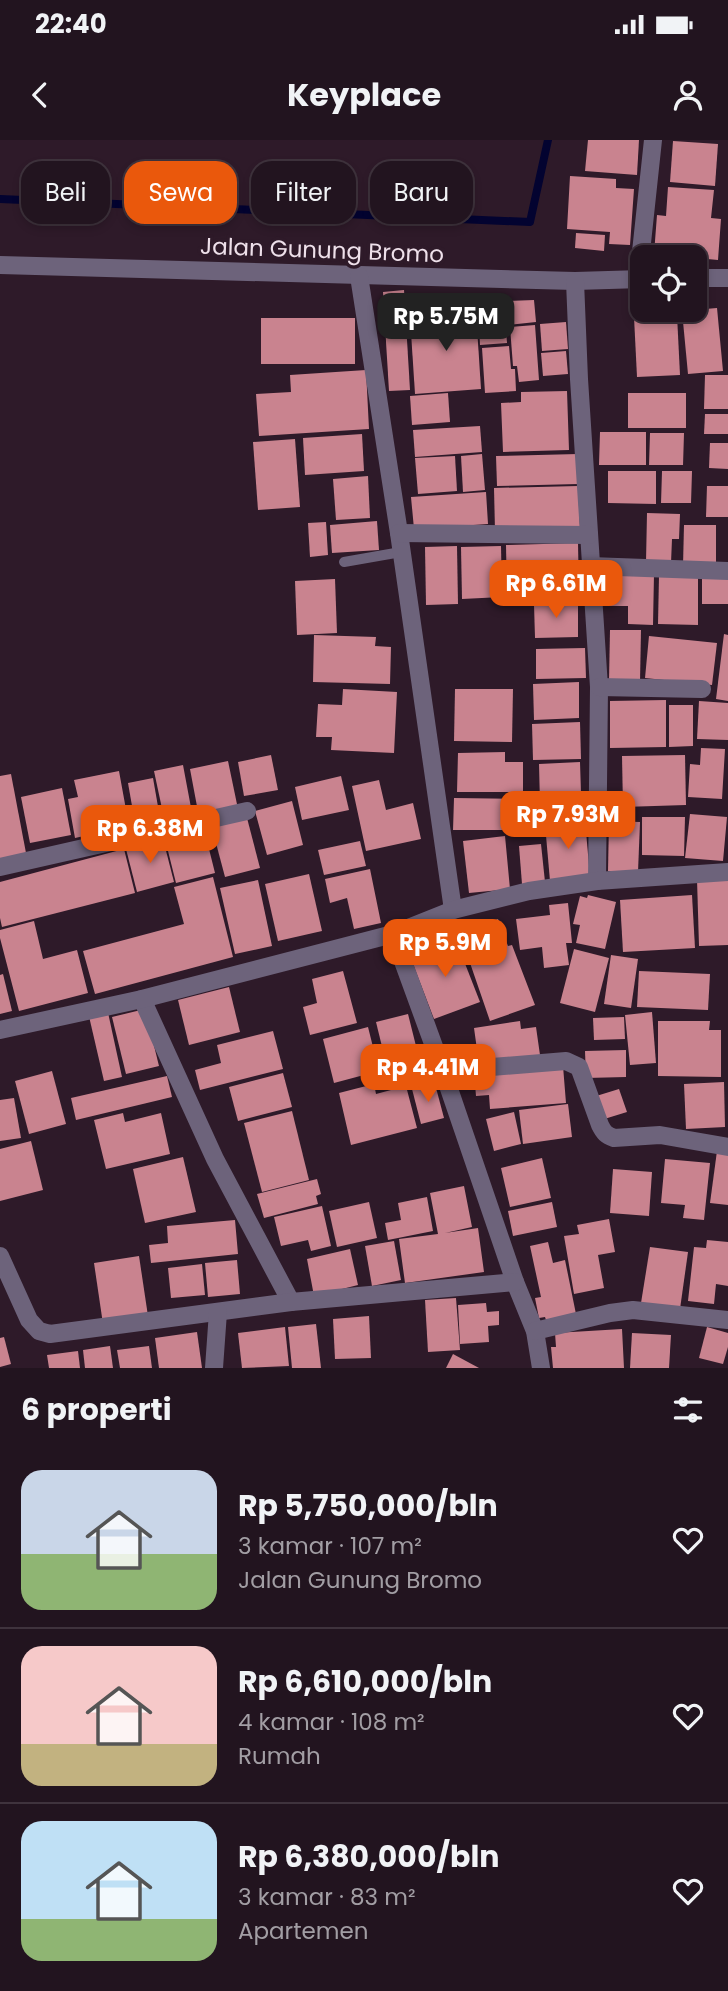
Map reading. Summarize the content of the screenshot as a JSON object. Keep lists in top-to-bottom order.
{
  "streets": {
    "street": ["Jalan Gunung Bromo"]
  },
  "page": {
    "status": "22:40",
    "header": "Keyplace",
    "chip": [
      "Beli",
      "Sewa",
      "Filter",
      "Baru"
    ],
    "price": [
      "Rp 5.75M",
      "Rp 6.61M",
      "Rp 7.93M",
      "Rp 6.38M",
      "Rp 5.9M",
      "Rp 4.41M"
    ],
    "heading": "6 properti",
    "list": [
      {
        "name": "Rp 5,750,000/bln",
        "note": "3 kamar · 107 m² · Jalan Gunung Bromo"
      },
      {
        "name": "Rp 6,610,000/bln",
        "note": "4 kamar · 108 m² · Rumah"
      },
      {
        "name": "Rp 6,380,000/bln",
        "note": "3 kamar · 83 m² · Apartemen"
      }
    ]
  }
}
